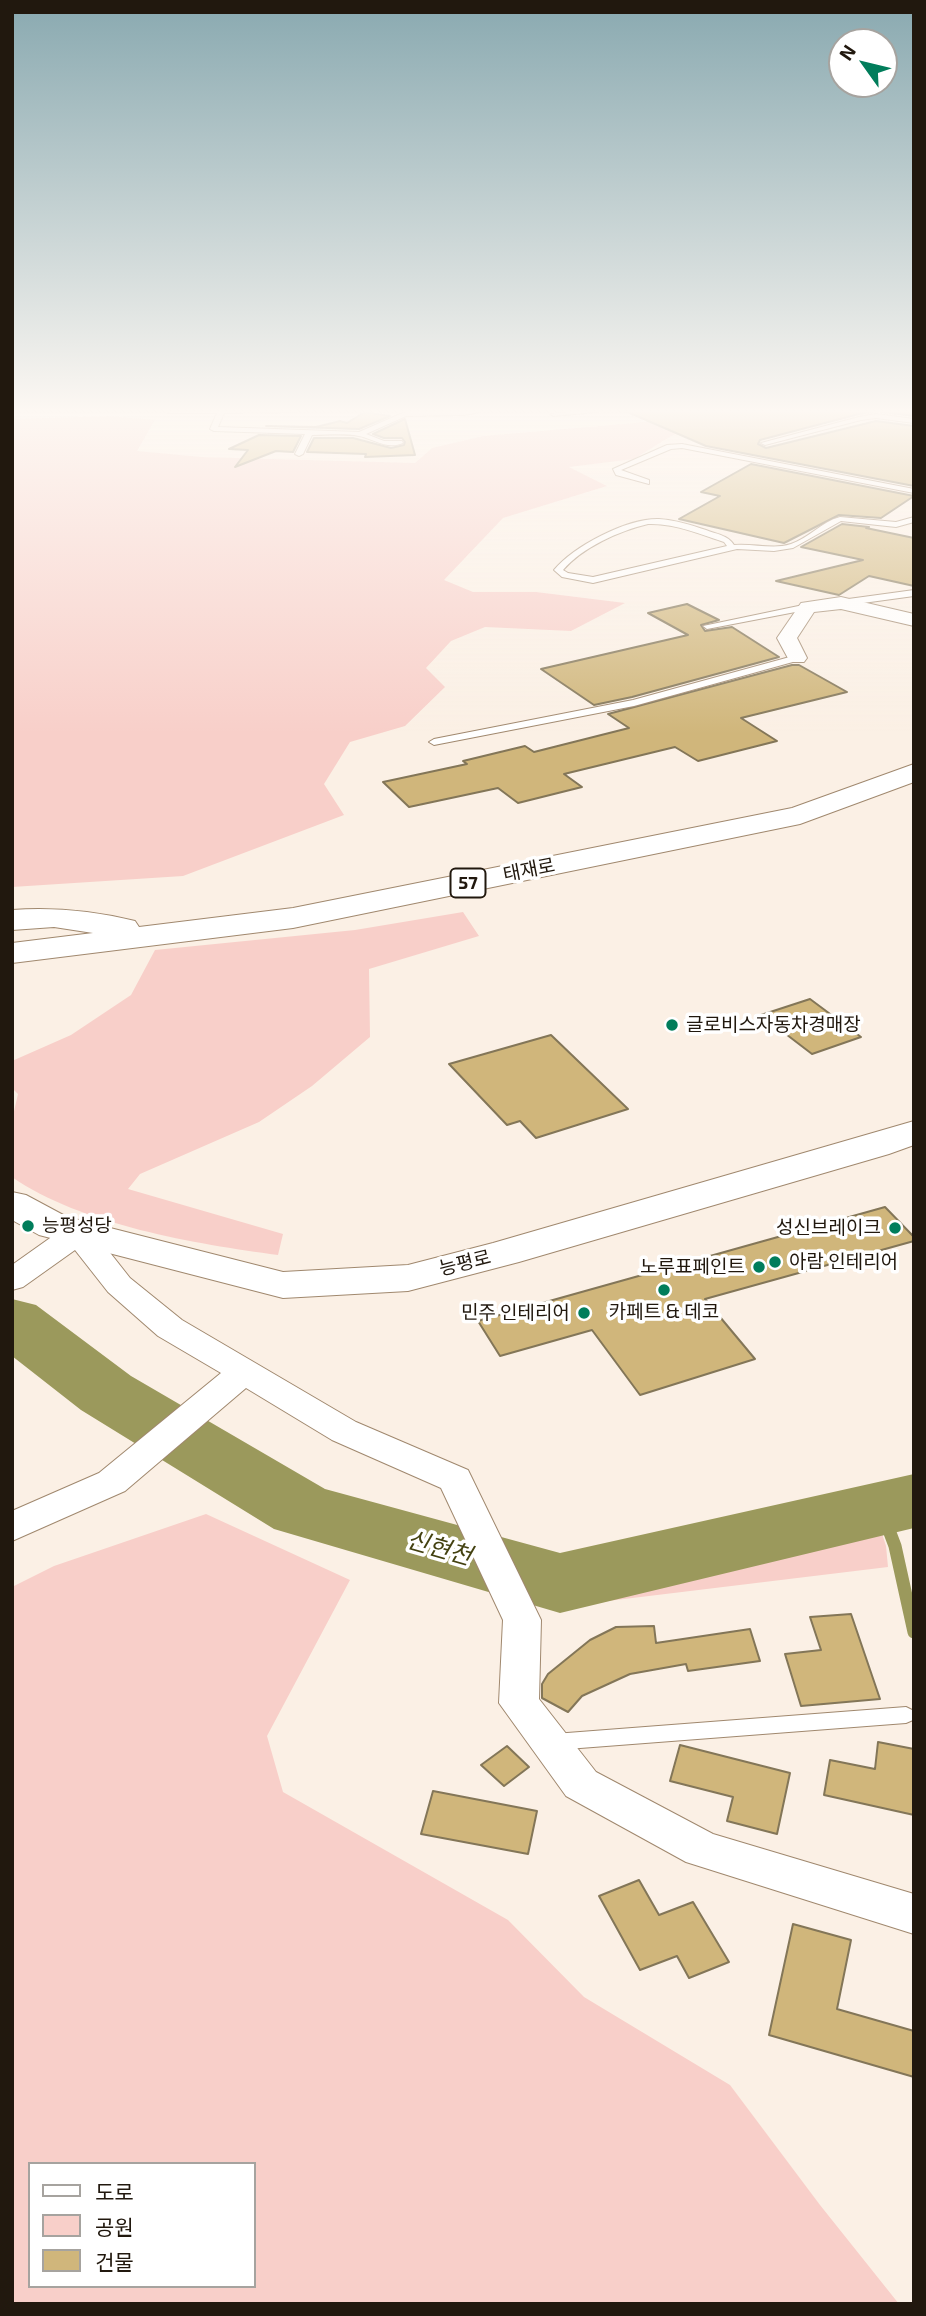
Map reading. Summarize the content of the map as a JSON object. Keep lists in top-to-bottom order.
{
  "streets": {
    "main road": ["태재로", "57", "능평로"]
  },
  "water": ["신현천"],
  "places": [
    "글로비스자동차경매장",
    "능평성당",
    "성신브레이크",
    "아람 인테리어",
    "노루표페인트",
    "카페트 & 데코",
    "민주 인테리어"
  ],
  "legend": ["도로", "공원", "건물"],
  "north": "top left"
}
